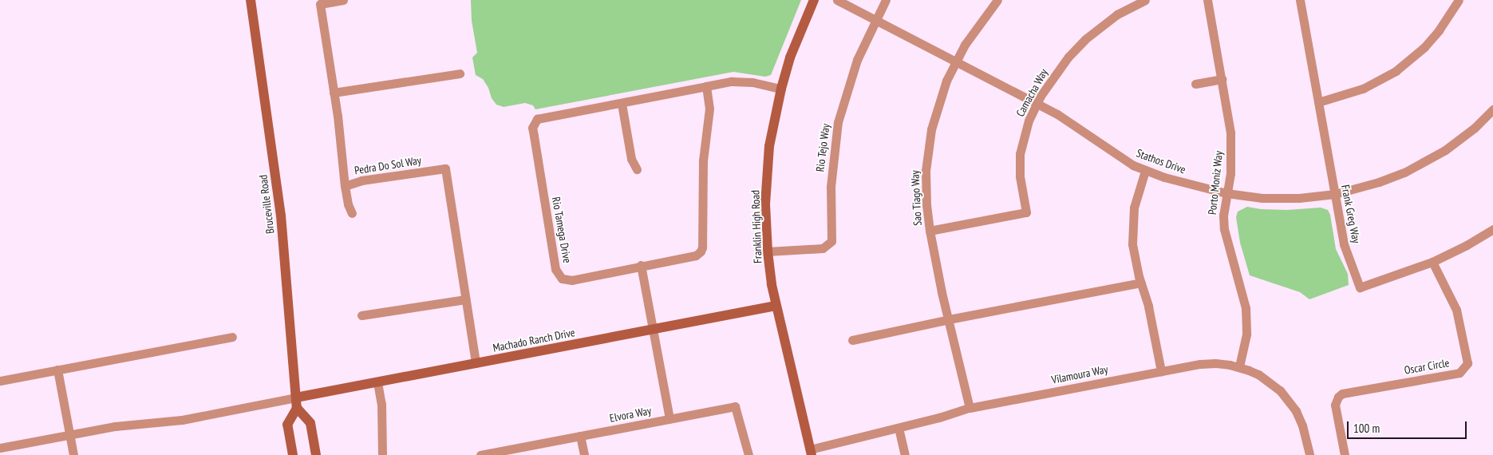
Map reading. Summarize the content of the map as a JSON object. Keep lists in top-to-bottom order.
{
  "streets": {
    "street": [
      "Camacha Way",
      "Rio Tejo Way",
      "Stathos Drive",
      "Pedra Do Sol Way",
      "Porto Moniz Way",
      "Sao Tiago Way",
      "Bruceville Road",
      "Frank Greg Way",
      "Franklin High Road",
      "Rio Tamega Drive",
      "Machado Ranch Drive",
      "Oscar Circle",
      "Vilamoura Way",
      "Elvora Way"
    ]
  },
  "crossings": [
    ["Camacha Way", "Stathos Drive"],
    ["Camacha Way", "Sao Tiago Way"],
    ["Rio Tejo Way", "Stathos Drive"],
    ["Rio Tejo Way", "Franklin High Road"],
    ["Stathos Drive", "Porto Moniz Way"],
    ["Stathos Drive", "Sao Tiago Way"],
    ["Stathos Drive", "Frank Greg Way"],
    ["Pedra Do Sol Way", "Machado Ranch Drive"],
    ["Porto Moniz Way", "Vilamoura Way"],
    ["Sao Tiago Way", "Vilamoura Way"],
    ["Bruceville Road", "Machado Ranch Drive"],
    ["Frank Greg Way", "Oscar Circle"],
    ["Franklin High Road", "Rio Tamega Drive"],
    ["Franklin High Road", "Machado Ranch Drive"],
    ["Franklin High Road", "Vilamoura Way"]
  ],
  "scale_bar": "100 m"
}
